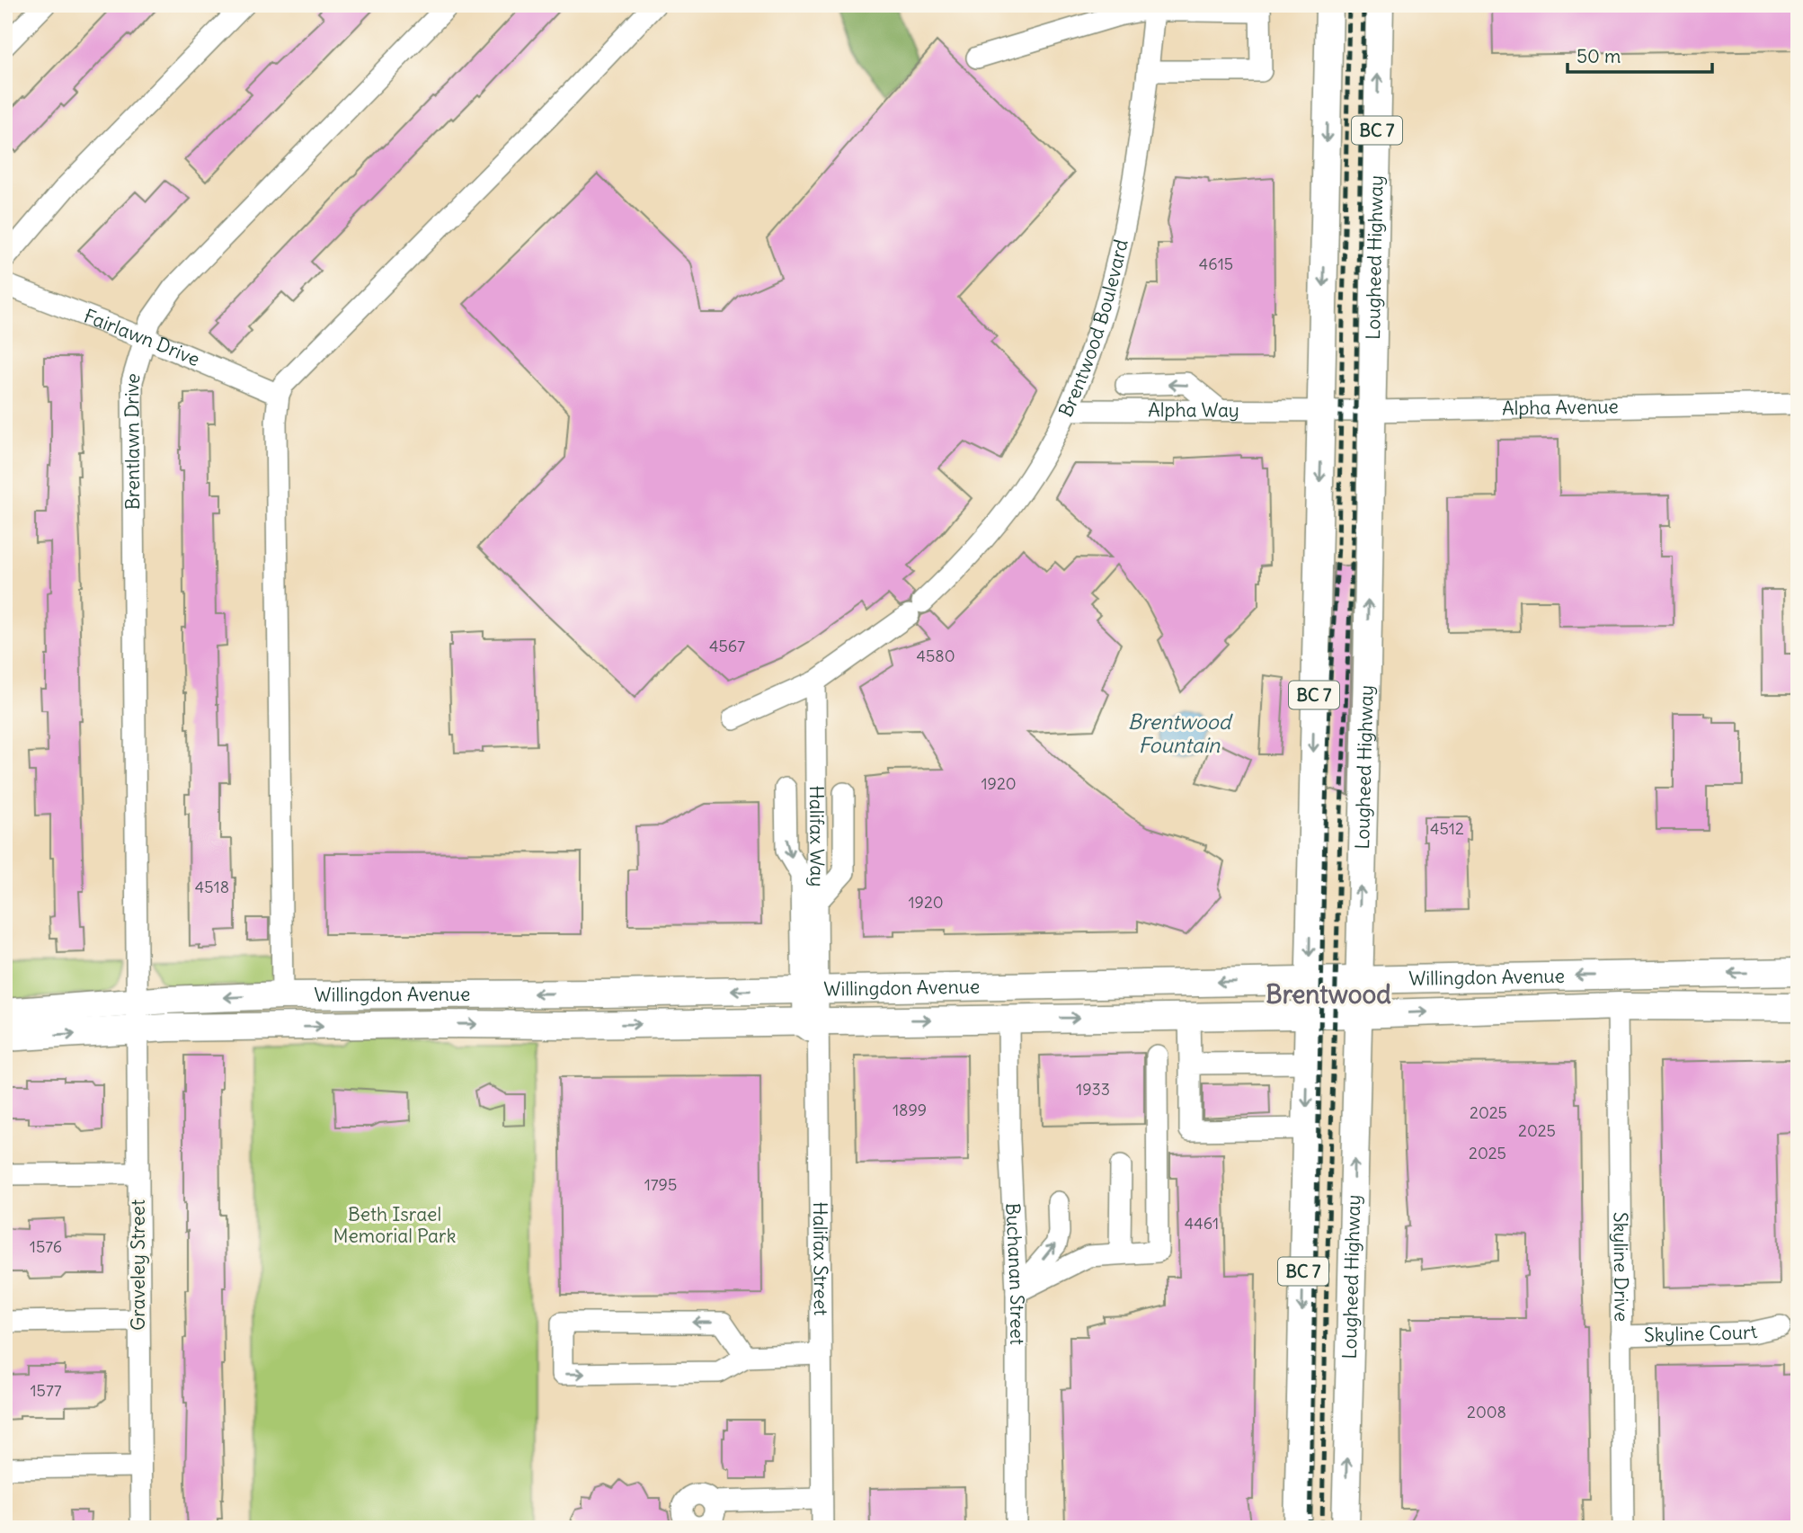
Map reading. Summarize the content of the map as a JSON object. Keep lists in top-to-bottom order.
{
  "streets": {
    "main road": ["BC 7", "Lougheed Highway", "Willingdon Avenue"],
    "street": [
      "Brentwood Boulevard",
      "Fairlawn Drive",
      "Alpha Avenue",
      "Alpha Way",
      "Brentlawn Drive",
      "Halifax Way",
      "Halifax Street",
      "Graveley Street",
      "Skyline Drive",
      "Buchanan Street",
      "Skyline Court"
    ]
  },
  "crossings": [
    ["BC 7", "Alpha Avenue"],
    ["BC 7", "Alpha Way"],
    ["BC 7", "Willingdon Avenue"],
    ["Lougheed Highway", "Alpha Avenue"],
    ["Lougheed Highway", "Willingdon Avenue"],
    ["Brentwood Boulevard", "Alpha Way"],
    ["Brentwood Boulevard", "Halifax Way"],
    ["Fairlawn Drive", "Brentlawn Drive"],
    ["Alpha Avenue", "Alpha Way"],
    ["Brentlawn Drive", "Willingdon Avenue"],
    ["Brentlawn Drive", "Graveley Street"],
    ["Halifax Way", "Willingdon Avenue"],
    ["Halifax Way", "Halifax Street"],
    ["Willingdon Avenue", "Halifax Street"],
    ["Willingdon Avenue", "Graveley Street"],
    ["Willingdon Avenue", "Skyline Drive"],
    ["Willingdon Avenue", "Buchanan Street"],
    ["Skyline Drive", "Skyline Court"]
  ],
  "districts": ["Brentwood"],
  "water": ["Brentwood Fountain"],
  "parks": ["Beth Israel Memorial Park"],
  "house_numbers": [
    "4615",
    "4567",
    "4580",
    "1920",
    "4512",
    "4518",
    "1920",
    "1933",
    "1899",
    "2025",
    "2025",
    "2025",
    "1795",
    "4461",
    "1576",
    "1577",
    "2008"
  ],
  "scale_bar": "50 m"
}
